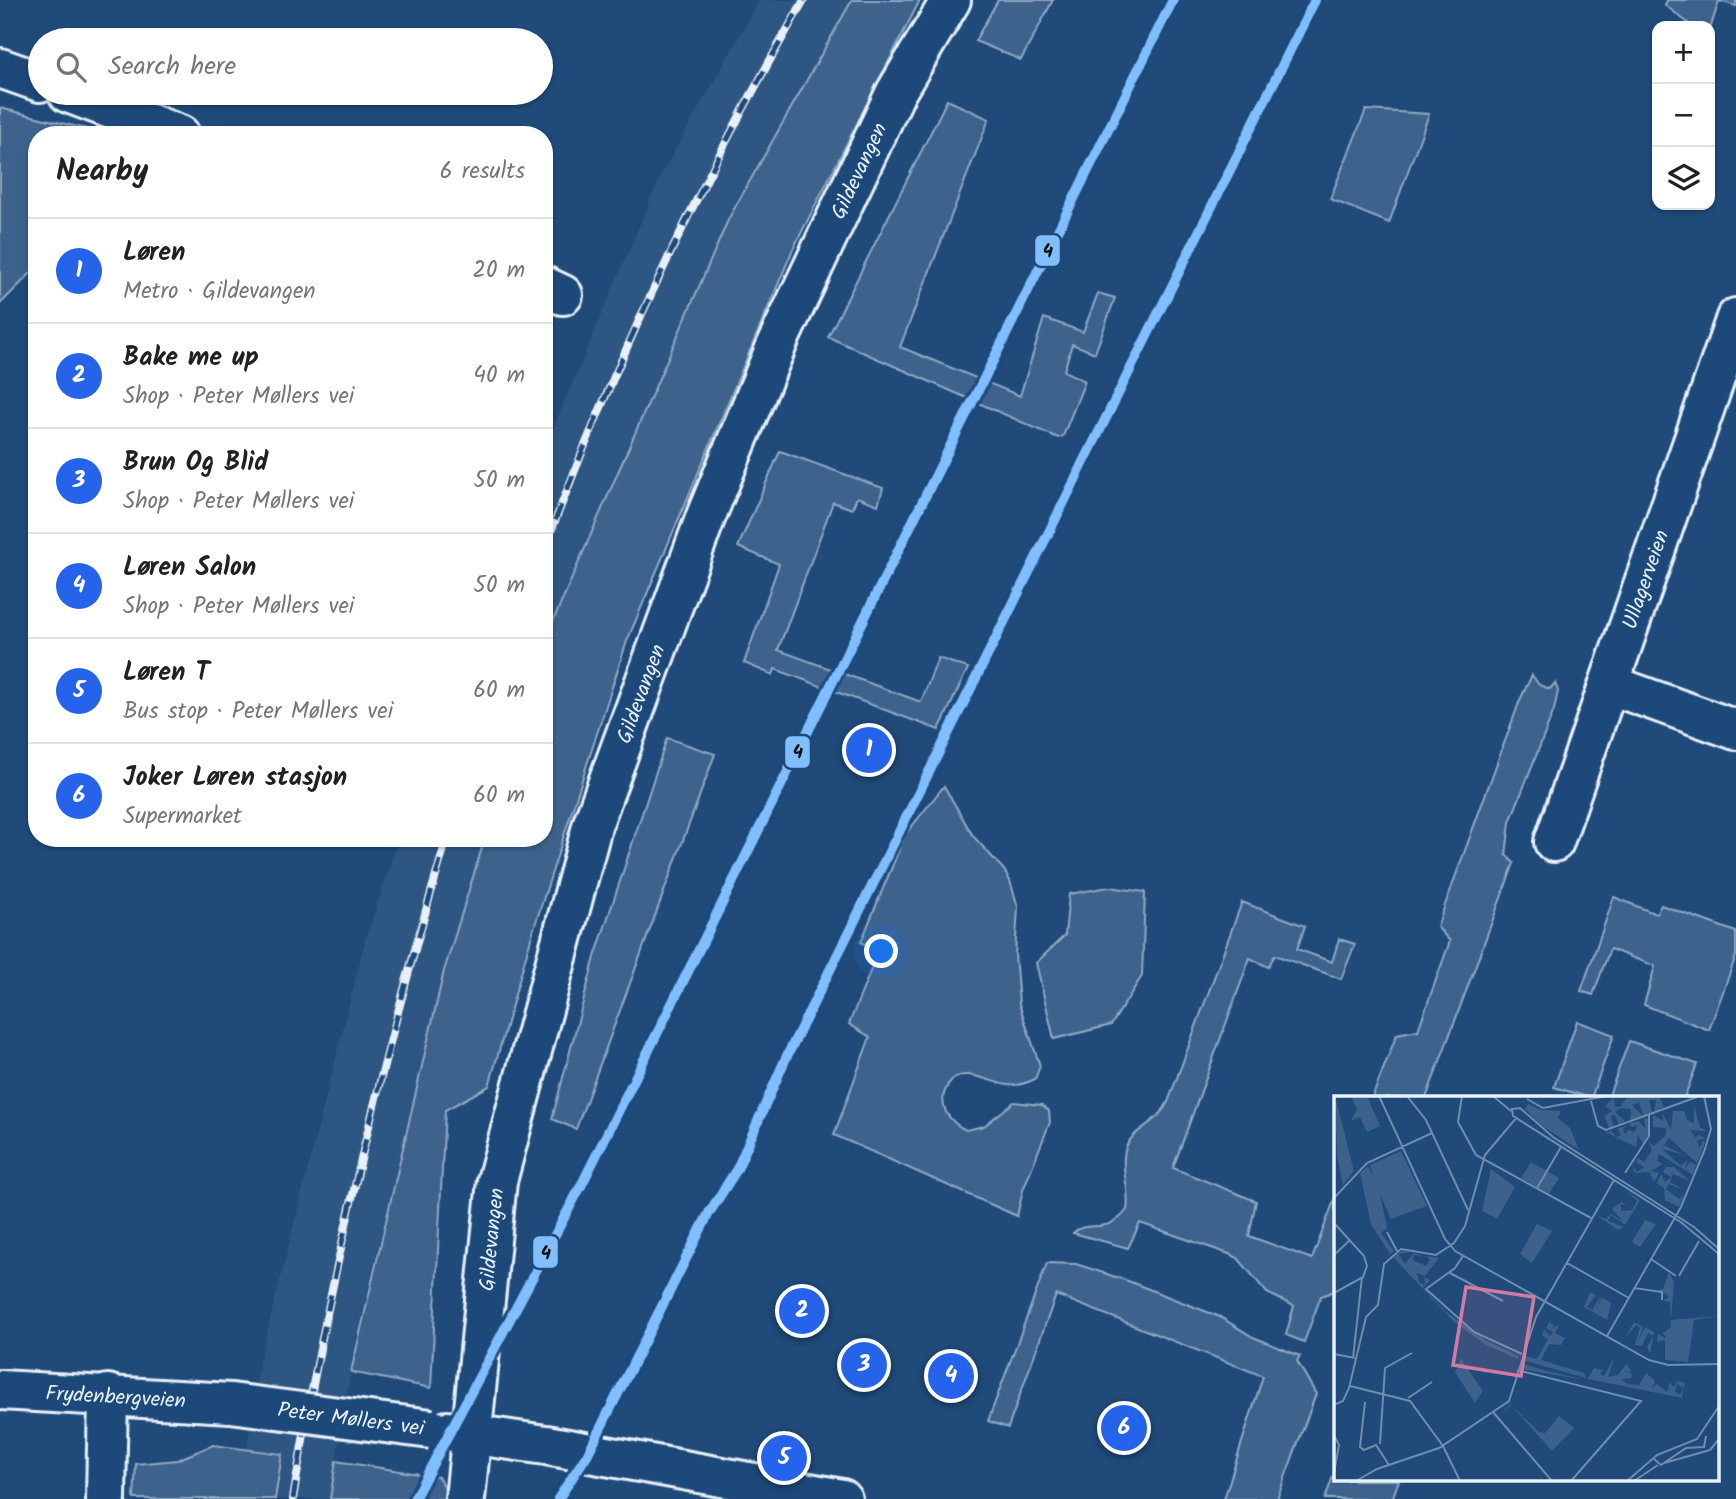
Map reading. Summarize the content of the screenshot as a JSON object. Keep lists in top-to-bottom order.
{
  "streets": {
    "street": [
      "Gildevangen",
      "Ullagerveien",
      "Frydenbergveien",
      "Peter Møllers vei"
    ]
  },
  "crossings": [
    ["Gildevangen", "Peter Møllers vei"],
    ["Frydenbergveien", "Peter Møllers vei"]
  ],
  "lines": ["transit line 4"],
  "page": {
    "map_buttons": ["+", "−"],
    "search": "Search here",
    "heading": ["Nearby", "6 results"],
    "list": [
      {
        "mark": "1",
        "name": "Løren",
        "note": "Metro · Gildevangen",
        "value": "20 m"
      },
      {
        "mark": "2",
        "name": "Bake me up",
        "note": "Shop · Peter Møllers vei",
        "value": "40 m"
      },
      {
        "mark": "3",
        "name": "Brun Og Blid",
        "note": "Shop · Peter Møllers vei",
        "value": "50 m"
      },
      {
        "mark": "4",
        "name": "Løren Salon",
        "note": "Shop · Peter Møllers vei",
        "value": "50 m"
      },
      {
        "mark": "5",
        "name": "Løren T",
        "note": "Bus stop · Peter Møllers vei",
        "value": "60 m"
      },
      {
        "mark": "6",
        "name": "Joker Løren stasjon",
        "note": "Supermarket",
        "value": "60 m"
      }
    ],
    "pins": [
      "1",
      "2",
      "3",
      "4",
      "6",
      "5"
    ]
  }
}
